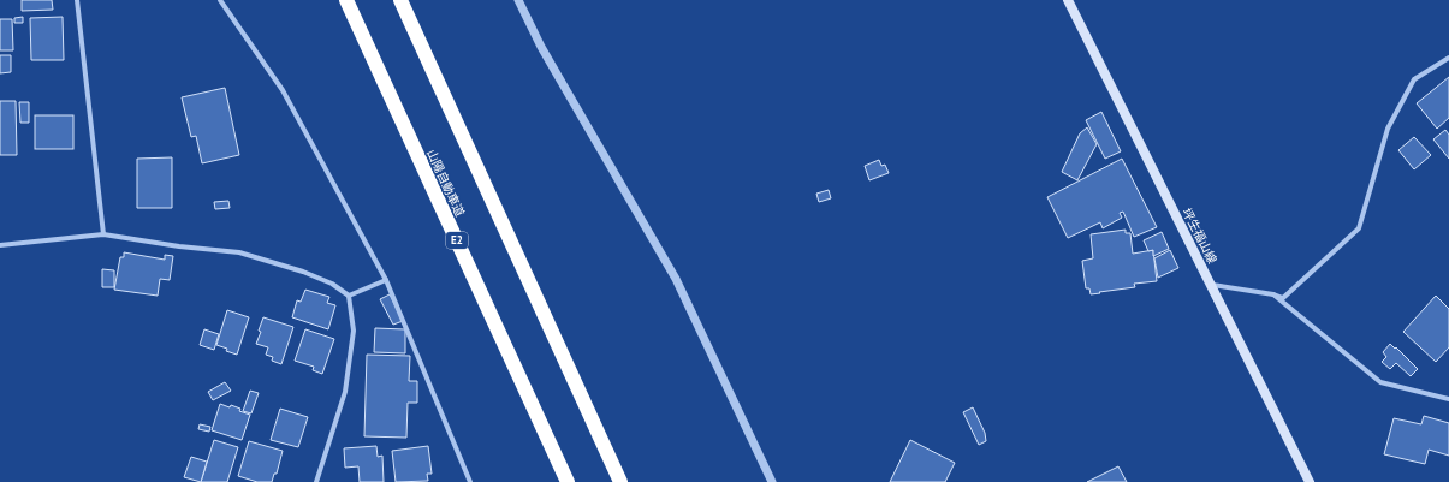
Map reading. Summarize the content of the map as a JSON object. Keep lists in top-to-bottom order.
{
  "streets": {
    "highway": ["山陽自動車道", "E2"],
    "main road": ["坪生福山線"]
  }
}
